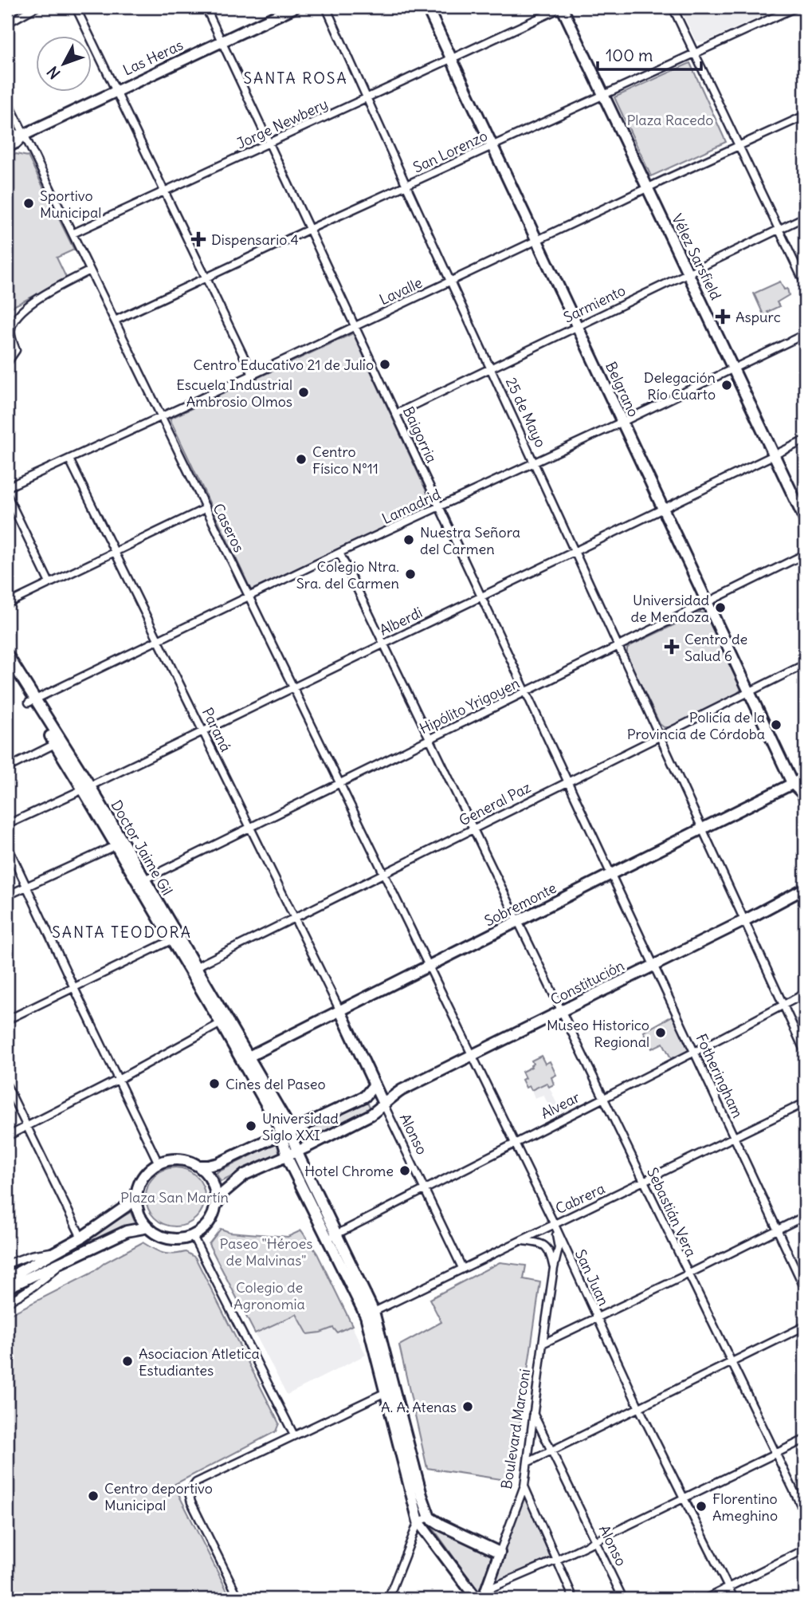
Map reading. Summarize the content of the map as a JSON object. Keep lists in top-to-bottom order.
{
  "streets": {
    "main road": [
      "Las Heras",
      "Vélez Sarsfield",
      "Belgrano",
      "Doctor Jaime Gil",
      "Sobremonte",
      "Constitución",
      "Alonso",
      "Boulevard Marconi"
    ],
    "street": [
      "Jorge Newbery",
      "San Lorenzo",
      "Lavalle",
      "Sarmiento",
      "25 de Mayo",
      "Baigorria",
      "Lamadrid",
      "Caseros",
      "Alberdi",
      "Hipólito Yrigoyen",
      "Paraná",
      "General Paz",
      "Fotheringham",
      "Alvear",
      "Cabrera",
      "Sebastián Vera",
      "San Juan"
    ]
  },
  "crossings": [
    ["Las Heras", "Baigorria"],
    ["Las Heras", "Caseros"],
    ["Jorge Newbery", "Vélez Sarsfield"],
    ["Jorge Newbery", "Belgrano"],
    ["Jorge Newbery", "25 de Mayo"],
    ["Jorge Newbery", "Baigorria"],
    ["Jorge Newbery", "Caseros"],
    ["San Lorenzo", "Vélez Sarsfield"],
    ["San Lorenzo", "Belgrano"],
    ["San Lorenzo", "25 de Mayo"],
    ["San Lorenzo", "Baigorria"],
    ["San Lorenzo", "Caseros"],
    ["Vélez Sarsfield", "Lavalle"],
    ["Vélez Sarsfield", "Sarmiento"],
    ["Vélez Sarsfield", "Lamadrid"],
    ["Vélez Sarsfield", "Alberdi"],
    ["Lavalle", "Belgrano"],
    ["Lavalle", "25 de Mayo"],
    ["Lavalle", "Baigorria"],
    ["Lavalle", "Caseros"],
    ["Lavalle", "Paraná"],
    ["Sarmiento", "Belgrano"],
    ["Sarmiento", "25 de Mayo"],
    ["Sarmiento", "Baigorria"],
    ["Belgrano", "Lamadrid"],
    ["Belgrano", "Alberdi"],
    ["Belgrano", "Hipólito Yrigoyen"],
    ["Belgrano", "General Paz"],
    ["Belgrano", "Sobremonte"],
    ["25 de Mayo", "Lamadrid"],
    ["25 de Mayo", "Alberdi"],
    ["25 de Mayo", "Hipólito Yrigoyen"],
    ["25 de Mayo", "General Paz"],
    ["25 de Mayo", "Sobremonte"],
    ["25 de Mayo", "Constitución"],
    ["25 de Mayo", "Alvear"],
    ["Baigorria", "Lamadrid"],
    ["Baigorria", "Alberdi"],
    ["Baigorria", "Hipólito Yrigoyen"],
    ["Baigorria", "General Paz"],
    ["Baigorria", "Sobremonte"],
    ["Baigorria", "Fotheringham"],
    ["Lamadrid", "Caseros"],
    ["Lamadrid", "Paraná"],
    ["Lamadrid", "Doctor Jaime Gil"],
    ["Lamadrid", "Sebastián Vera"],
    ["Caseros", "Alberdi"],
    ["Caseros", "Hipólito Yrigoyen"],
    ["Caseros", "General Paz"],
    ["Caseros", "Sobremonte"],
    ["Caseros", "San Juan"],
    ["Alberdi", "Paraná"],
    ["Alberdi", "Doctor Jaime Gil"],
    ["Alberdi", "Sebastián Vera"],
    ["Hipólito Yrigoyen", "Paraná"],
    ["Hipólito Yrigoyen", "Doctor Jaime Gil"],
    ["Hipólito Yrigoyen", "Sebastián Vera"],
    ["Paraná", "General Paz"],
    ["Paraná", "Sobremonte"],
    ["Paraná", "Alonso"],
    ["General Paz", "Doctor Jaime Gil"],
    ["General Paz", "Sebastián Vera"],
    ["Doctor Jaime Gil", "Sobremonte"],
    ["Sobremonte", "Fotheringham"],
    ["Sobremonte", "Alonso"],
    ["Sobremonte", "Sebastián Vera"],
    ["Sobremonte", "San Juan"],
    ["Constitución", "Fotheringham"],
    ["Constitución", "Alonso"],
    ["Constitución", "Sebastián Vera"],
    ["Constitución", "San Juan"],
    ["Fotheringham", "Alvear"],
    ["Fotheringham", "Cabrera"],
    ["Alvear", "Alonso"],
    ["Alvear", "Sebastián Vera"],
    ["Alvear", "San Juan"],
    ["Alonso", "Cabrera"],
    ["Alonso", "Boulevard Marconi"],
    ["Cabrera", "Sebastián Vera"],
    ["Cabrera", "San Juan"],
    ["Cabrera", "Boulevard Marconi"],
    ["San Juan", "Boulevard Marconi"]
  ],
  "districts": ["SANTA ROSA", "SANTA TEODORA"],
  "parks": [
    "Plaza Racedo",
    "Plaza San Martín",
    "Paseo \"Héroes de Malvinas\"",
    "Colegio de Agronomia"
  ],
  "places": {
    "other": [
      "Sportivo Municipal",
      "Centro Educativo 21 de Julio",
      "Delegación Río Cuarto",
      "Escuela Industrial Ambrosio Olmos",
      "Centro Físico Nº11",
      "Nuestra Señora del Carmen",
      "Colegio Ntra. Sra. del Carmen",
      "Universidad de Mendoza",
      "Policía de la Provincia de Córdoba",
      "Museo Historico Regional",
      "Cines del Paseo",
      "Universidad Siglo XXI",
      "Hotel Chrome",
      "Asociacion Atletica Estudiantes",
      "A. A. Atenas",
      "Centro deportivo Municipal",
      "Florentino Ameghino"
    ],
    "health": ["Dispensario 4", "Aspurc", "Centro de Salud 6"]
  },
  "scale_bar": "100 m",
  "north": "bottom left"
}
